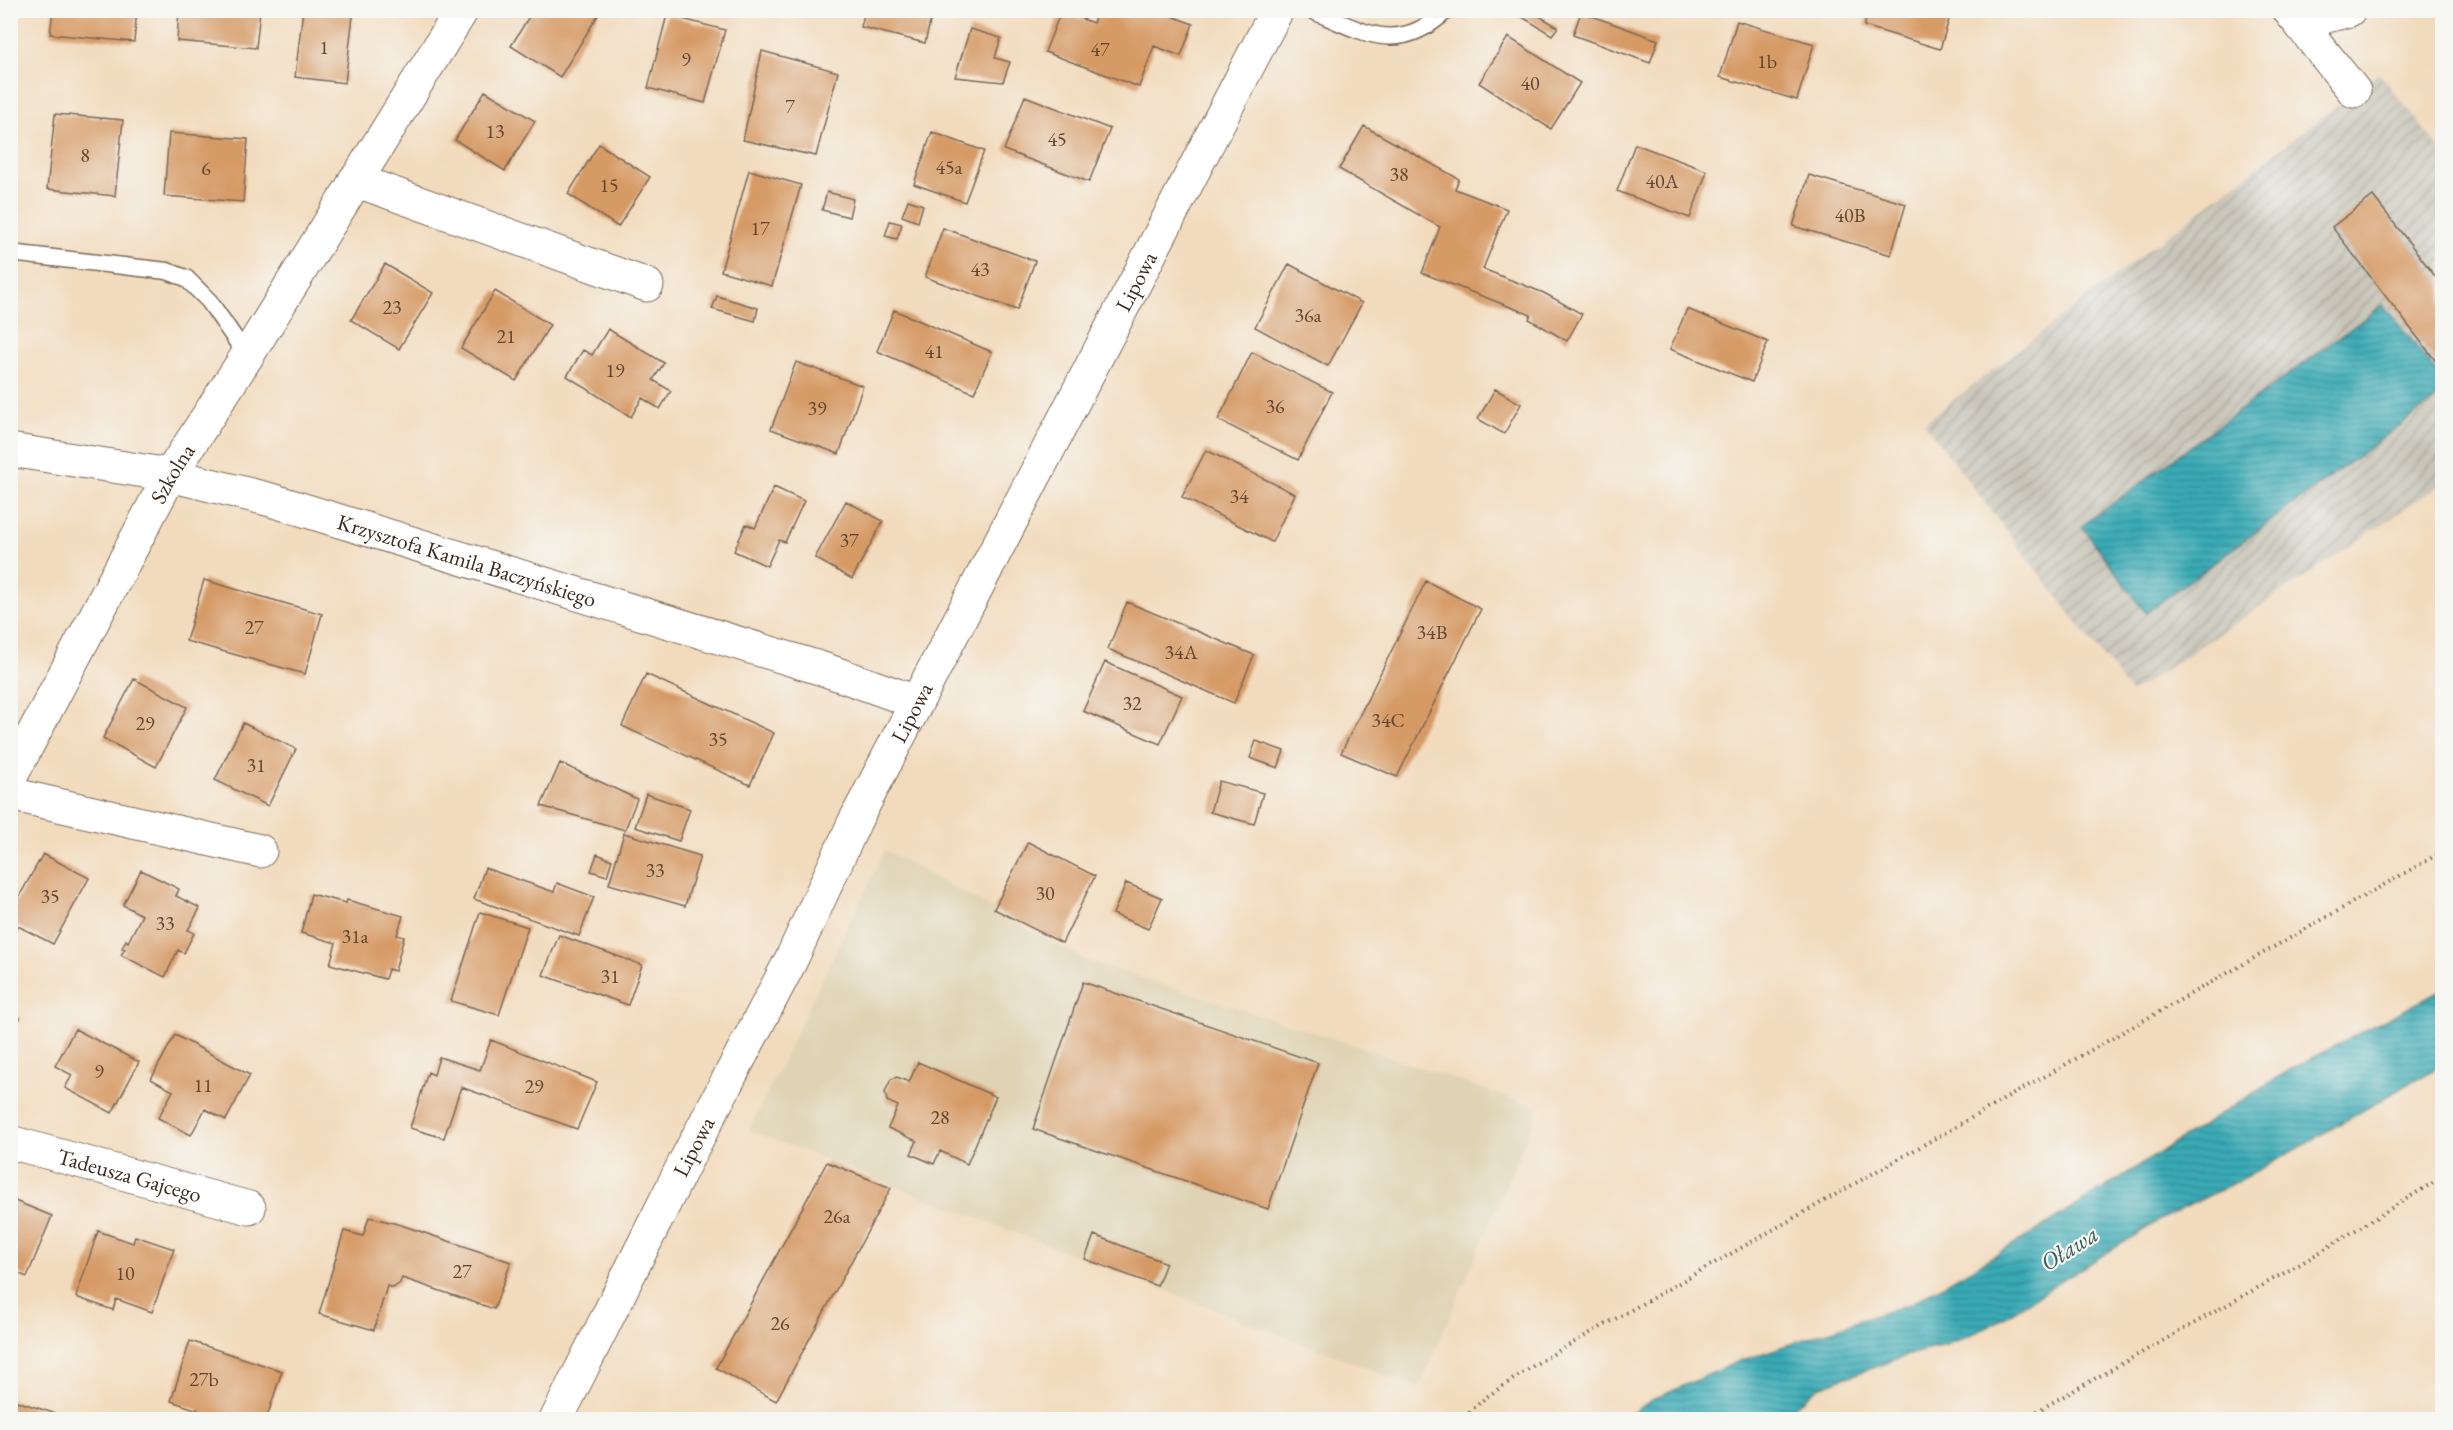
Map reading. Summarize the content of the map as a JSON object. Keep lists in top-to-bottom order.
{
  "streets": {
    "street": [
      "Lipowa",
      "Szkolna",
      "Krzysztofa Kamila Baczyńskiego",
      "Tadeusza Gajcego"
    ]
  },
  "crossings": [
    ["Lipowa", "Krzysztofa Kamila Baczyńskiego"],
    ["Szkolna", "Krzysztofa Kamila Baczyńskiego"]
  ],
  "water": ["Oława"],
  "house_numbers": [
    "1",
    "47",
    "9",
    "1b",
    "40",
    "7",
    "13",
    "45",
    "8",
    "45a",
    "6",
    "38",
    "40A",
    "15",
    "40B",
    "17",
    "43",
    "23",
    "36a",
    "21",
    "41",
    "19",
    "36",
    "39",
    "34",
    "37",
    "27",
    "34B",
    "34A",
    "32",
    "34C",
    "29",
    "35",
    "31",
    "33",
    "30",
    "35",
    "33",
    "31a",
    "31",
    "9",
    "11",
    "29",
    "28",
    "26a",
    "27",
    "10",
    "26",
    "27b"
  ]
}
